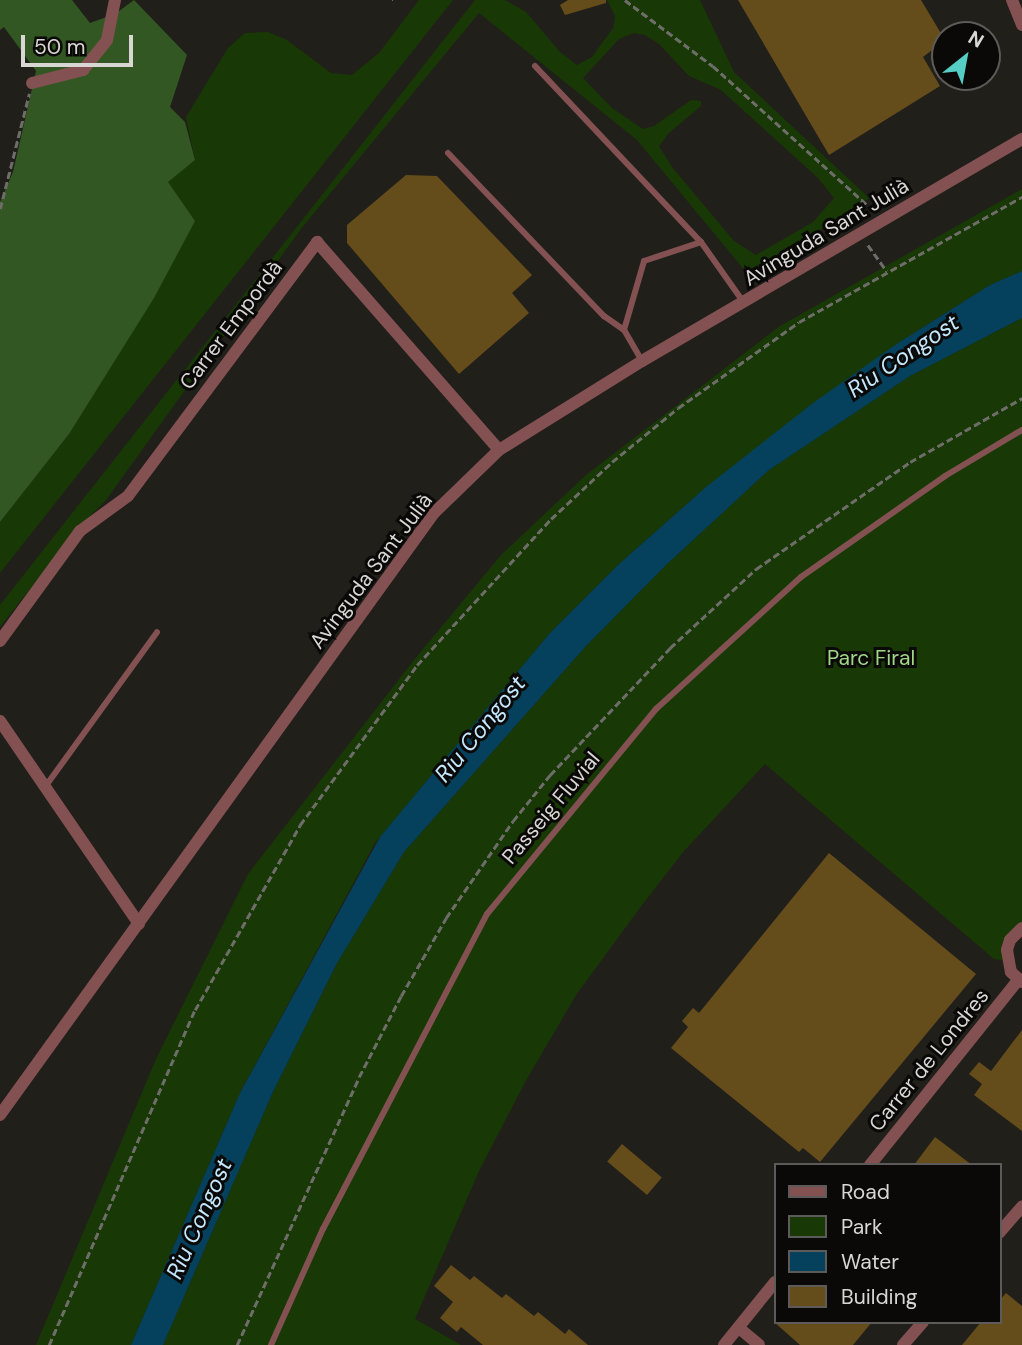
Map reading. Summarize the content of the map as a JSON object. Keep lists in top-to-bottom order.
{
  "streets": {
    "street": ["Avinguda Sant Julià", "Carrer Empordà", "Carrer de Londres"],
    "lane": ["Passeig Fluvial"]
  },
  "crossings": [
    ["Avinguda Sant Julià", "Carrer Empordà"]
  ],
  "water": ["Riu Congost"],
  "parks": ["Parc Firal"],
  "legend": [
    "Road",
    "Park",
    "Water",
    "Building"
  ],
  "scale_bar": "50 m",
  "north": "top right"
}
